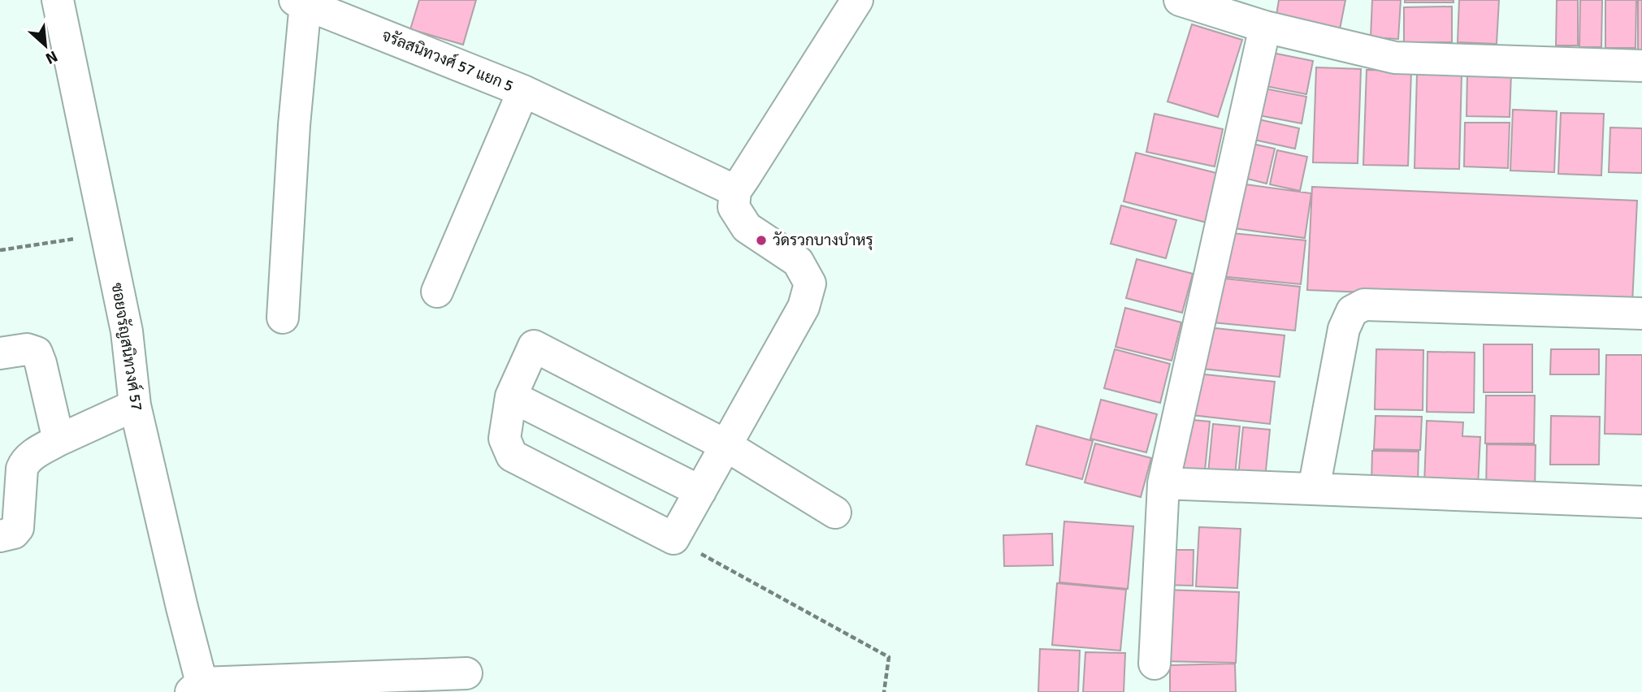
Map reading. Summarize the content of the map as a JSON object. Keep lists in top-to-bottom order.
{
  "streets": {
    "street": ["จรัลสนิทวงศ์ 57 แยก 5", "ซอยจรัญสนิทวงศ์ 57"]
  },
  "places": ["วัดรวกบางบำหรุ"],
  "north": "bottom right"
}
